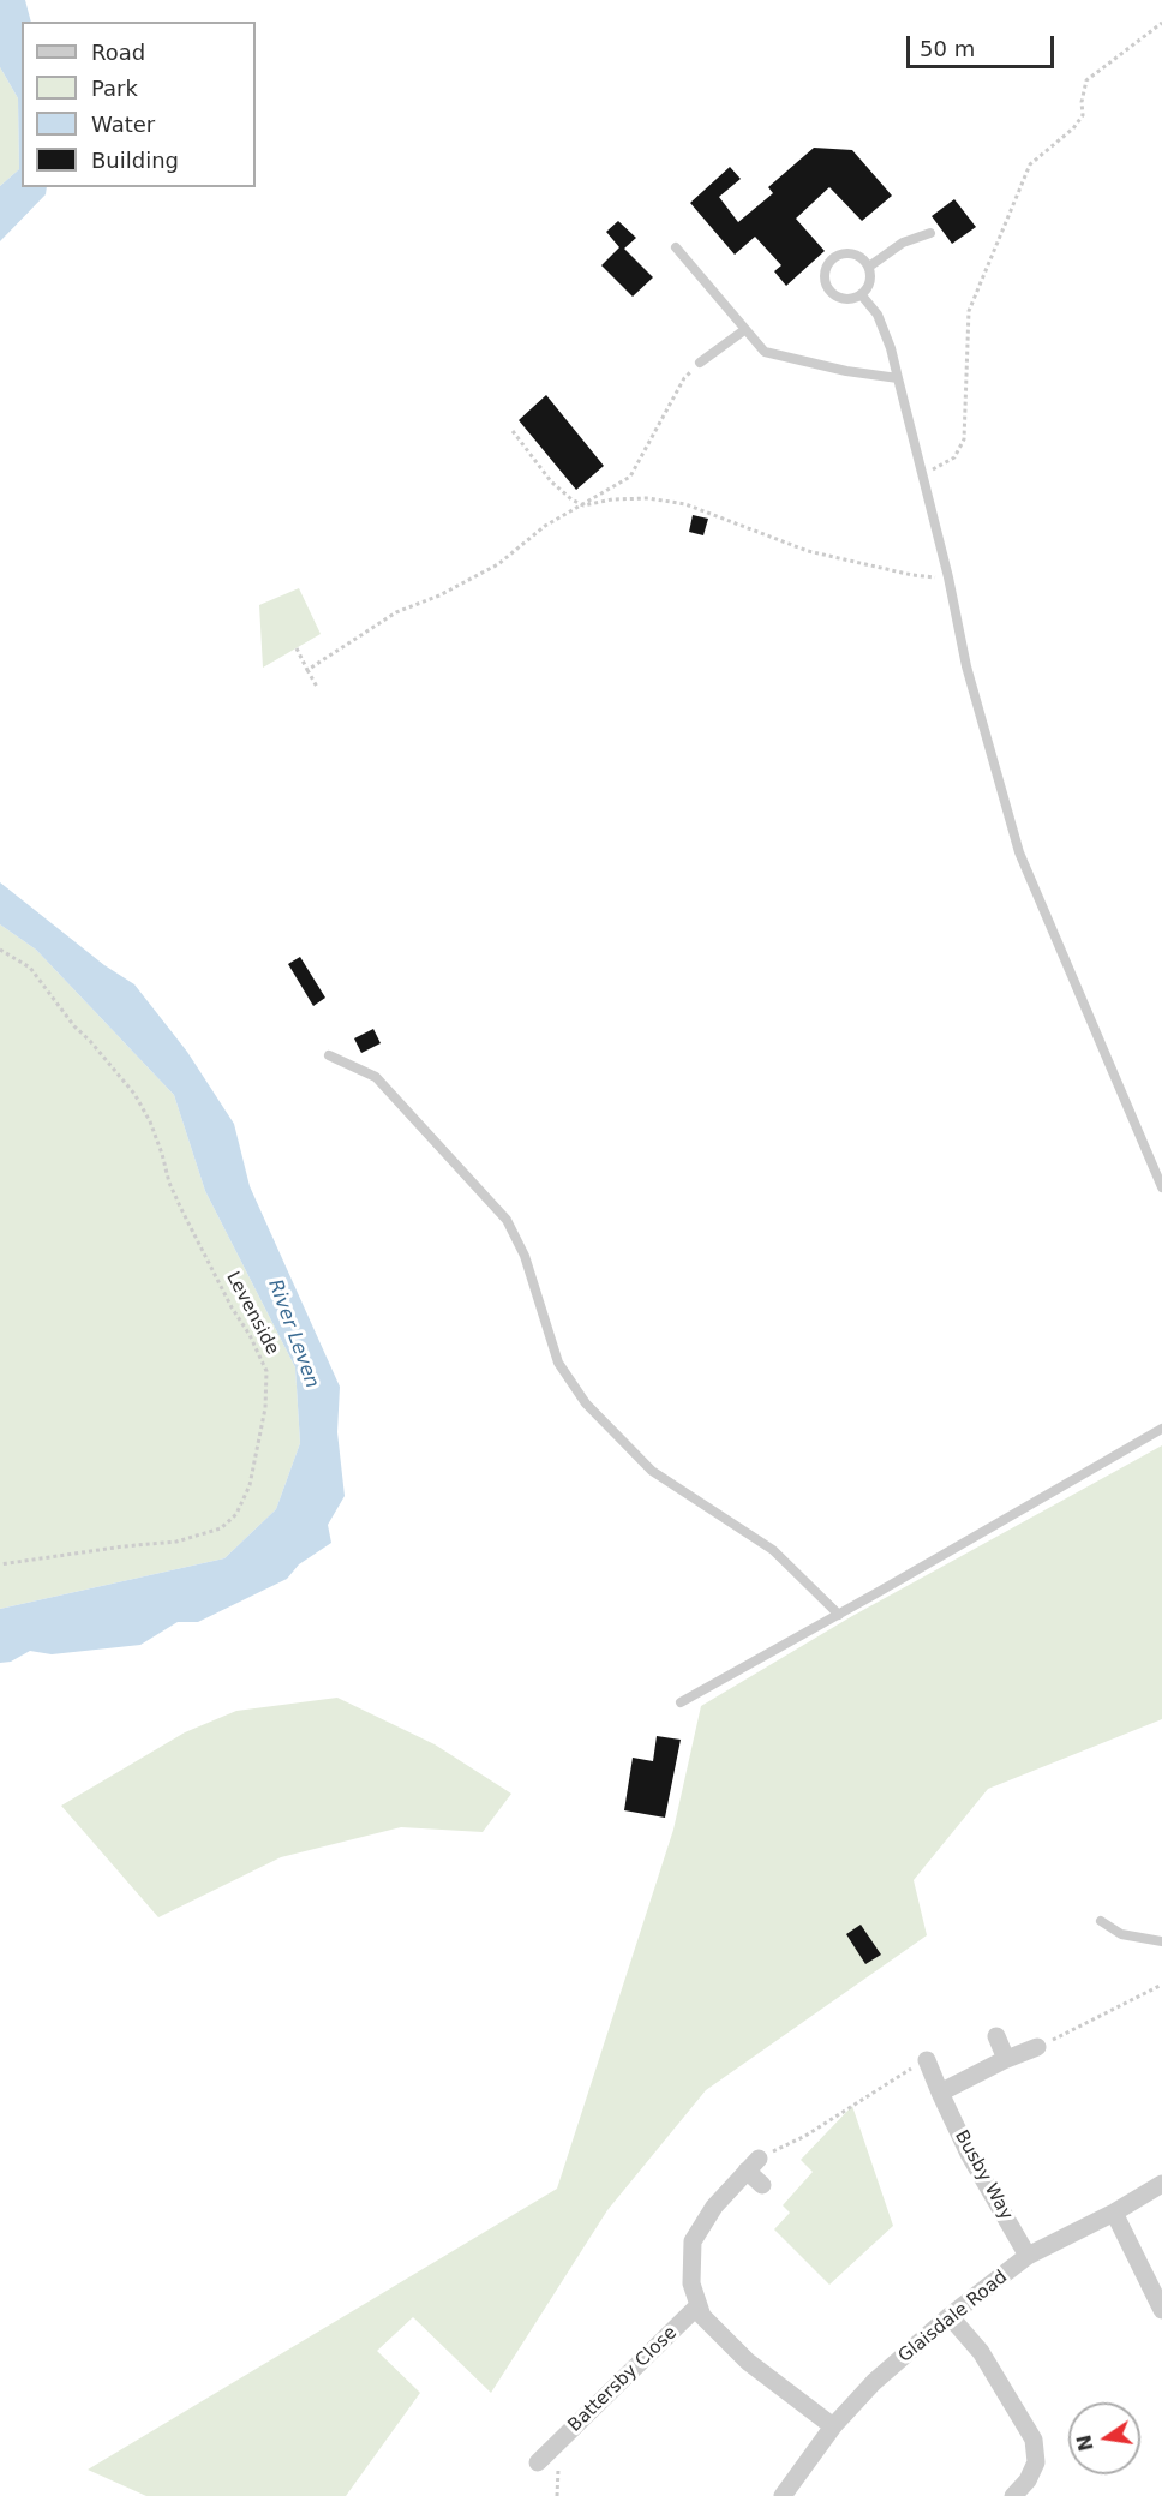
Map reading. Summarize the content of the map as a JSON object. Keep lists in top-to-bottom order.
{
  "streets": {
    "street": ["Busby Way", "Glaisdale Road", "Battersby Close"],
    "path": ["Levenside"]
  },
  "crossings": [
    ["Busby Way", "Glaisdale Road"]
  ],
  "water": ["River Leven"],
  "legend": [
    "Road",
    "Park",
    "Water",
    "Building"
  ],
  "scale_bar": "50 m",
  "north": "left"
}
